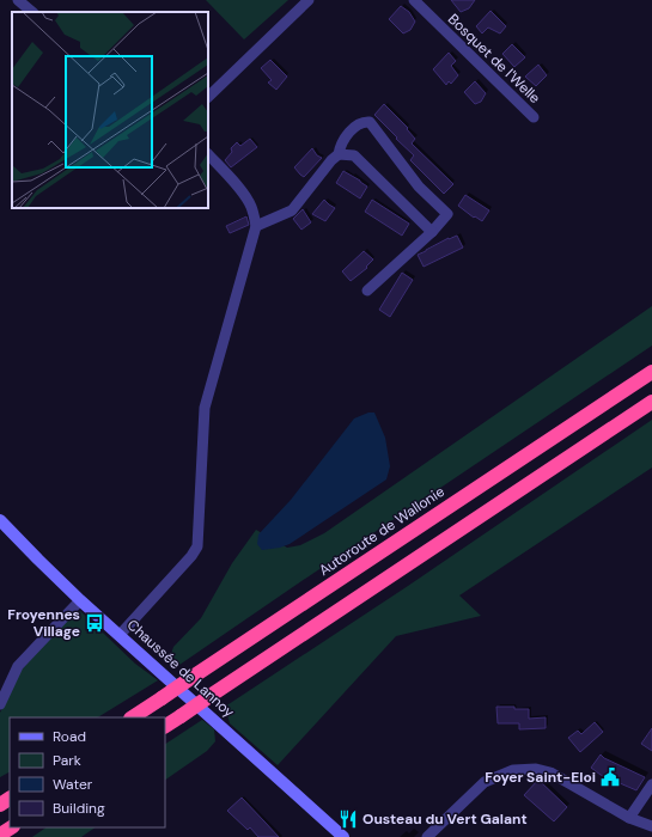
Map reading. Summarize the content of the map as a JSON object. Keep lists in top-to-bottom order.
{
  "streets": {
    "highway": ["Autoroute de Wallonie"],
    "main road": ["Chaussée de Lannoy"],
    "street": ["Bosquet de l'Welle"]
  },
  "places": {
    "bus stop": ["Froyennes Village"],
    "public building": ["Foyer Saint-Eloi"],
    "restaurant": ["Ousteau du Vert Galant"]
  },
  "legend": [
    "Road",
    "Park",
    "Water",
    "Building"
  ]
}
